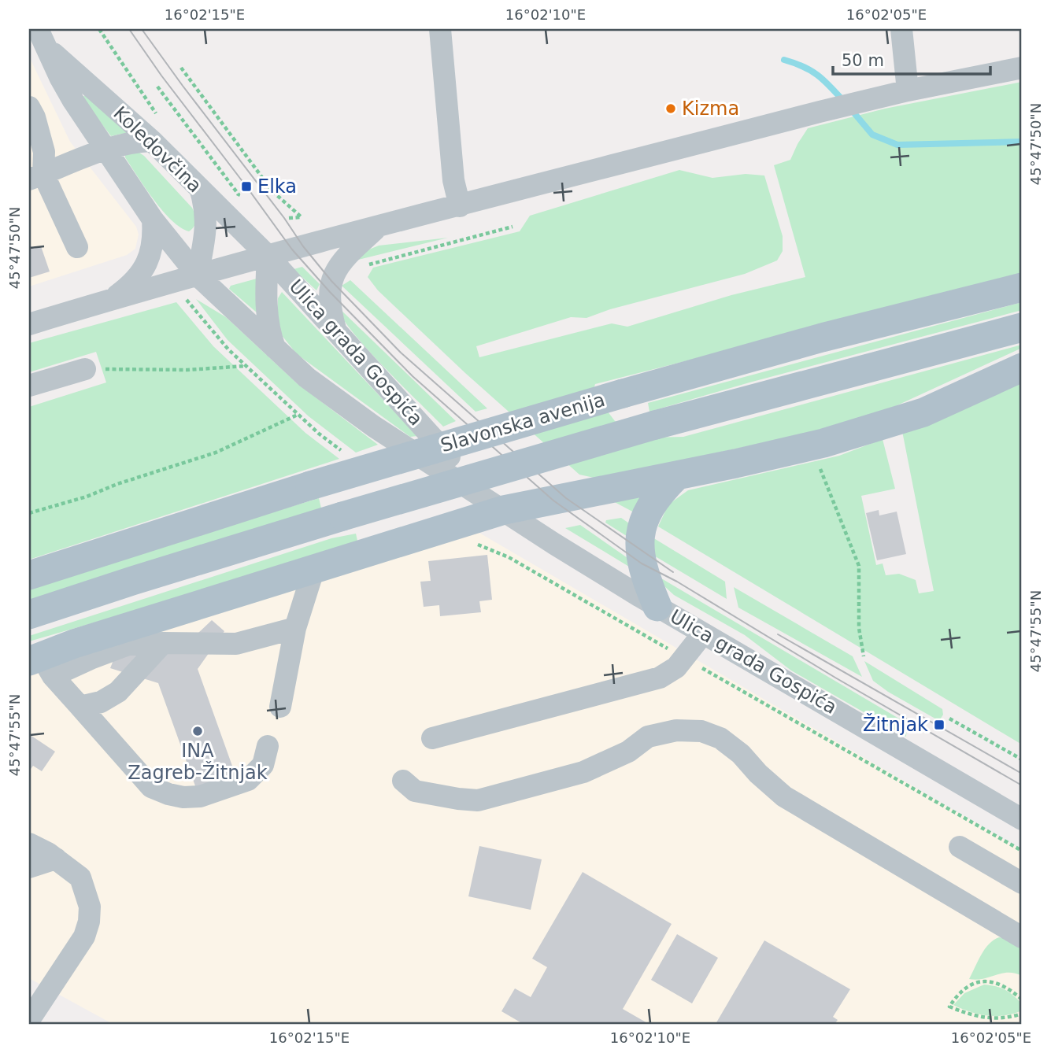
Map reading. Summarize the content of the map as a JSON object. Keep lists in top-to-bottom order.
{
  "streets": {
    "main road": ["Slavonska avenija"],
    "street": ["Koledovčina", "Ulica grada Gospića"]
  },
  "crossings": [
    ["Koledovčina", "Ulica grada Gospića"]
  ],
  "places": {
    "other": ["Kizma", "INA Zagreb-Žitnjak"],
    "transit": ["Elka", "Žitnjak"]
  },
  "scale_bar": "50 m",
  "coordinates": [
    "16°02'15\"E",
    "16°02'10\"E",
    "16°02'05\"E",
    "45°47'50\"N",
    "45°47'55\"N"
  ]
}
